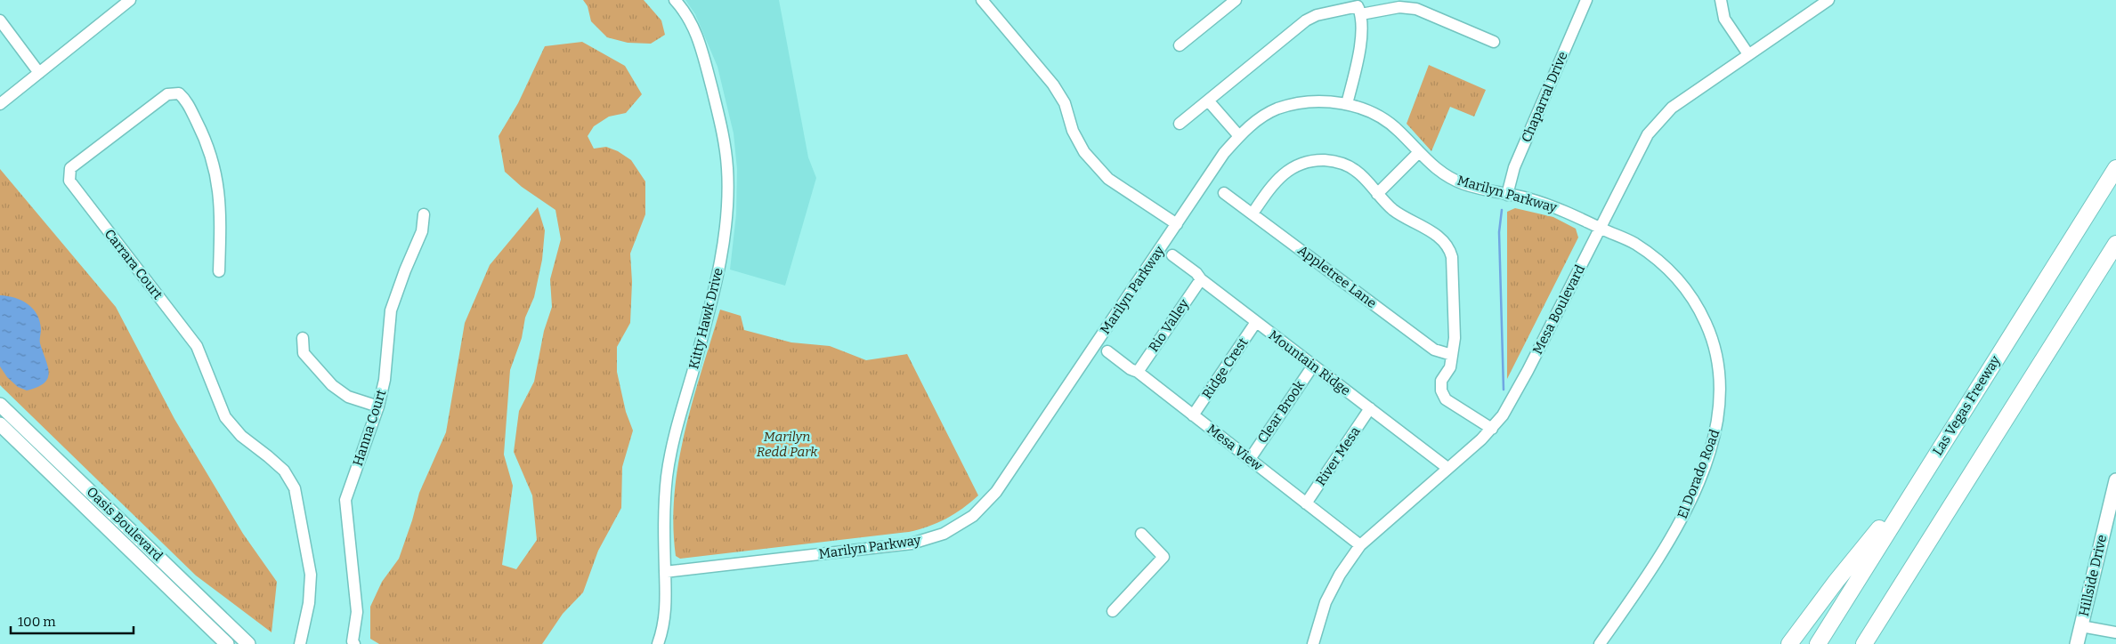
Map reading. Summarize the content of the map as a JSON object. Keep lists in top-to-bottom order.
{
  "streets": {
    "highway": ["Las Vegas Freeway"],
    "main road": ["Oasis Boulevard", "Hillside Drive"],
    "street": [
      "Chaparral Drive",
      "Marilyn Parkway",
      "Carrara Court",
      "Appletree Lane",
      "Mesa Boulevard",
      "Kitty Hawk Drive",
      "Rio Valley",
      "Mountain Ridge",
      "Ridge Crest",
      "Clear Brook",
      "Hanna Court",
      "Mesa View",
      "River Mesa",
      "El Dorado Road"
    ]
  },
  "crossings": [
    ["Chaparral Drive", "Marilyn Parkway"],
    ["Marilyn Parkway", "Mesa Boulevard"],
    ["Marilyn Parkway", "Kitty Hawk Drive"],
    ["Marilyn Parkway", "El Dorado Road"],
    ["Mesa Boulevard", "Mountain Ridge"],
    ["Mesa Boulevard", "Mesa View"],
    ["Mesa Boulevard", "El Dorado Road"],
    ["Rio Valley", "Mountain Ridge"],
    ["Rio Valley", "Mesa View"],
    ["Mountain Ridge", "Ridge Crest"],
    ["Mountain Ridge", "Clear Brook"],
    ["Mountain Ridge", "River Mesa"],
    ["Ridge Crest", "Mesa View"],
    ["Clear Brook", "Mesa View"],
    ["Mesa View", "River Mesa"]
  ],
  "parks": ["Marilyn Redd Park"],
  "scale_bar": "100 m"
}
